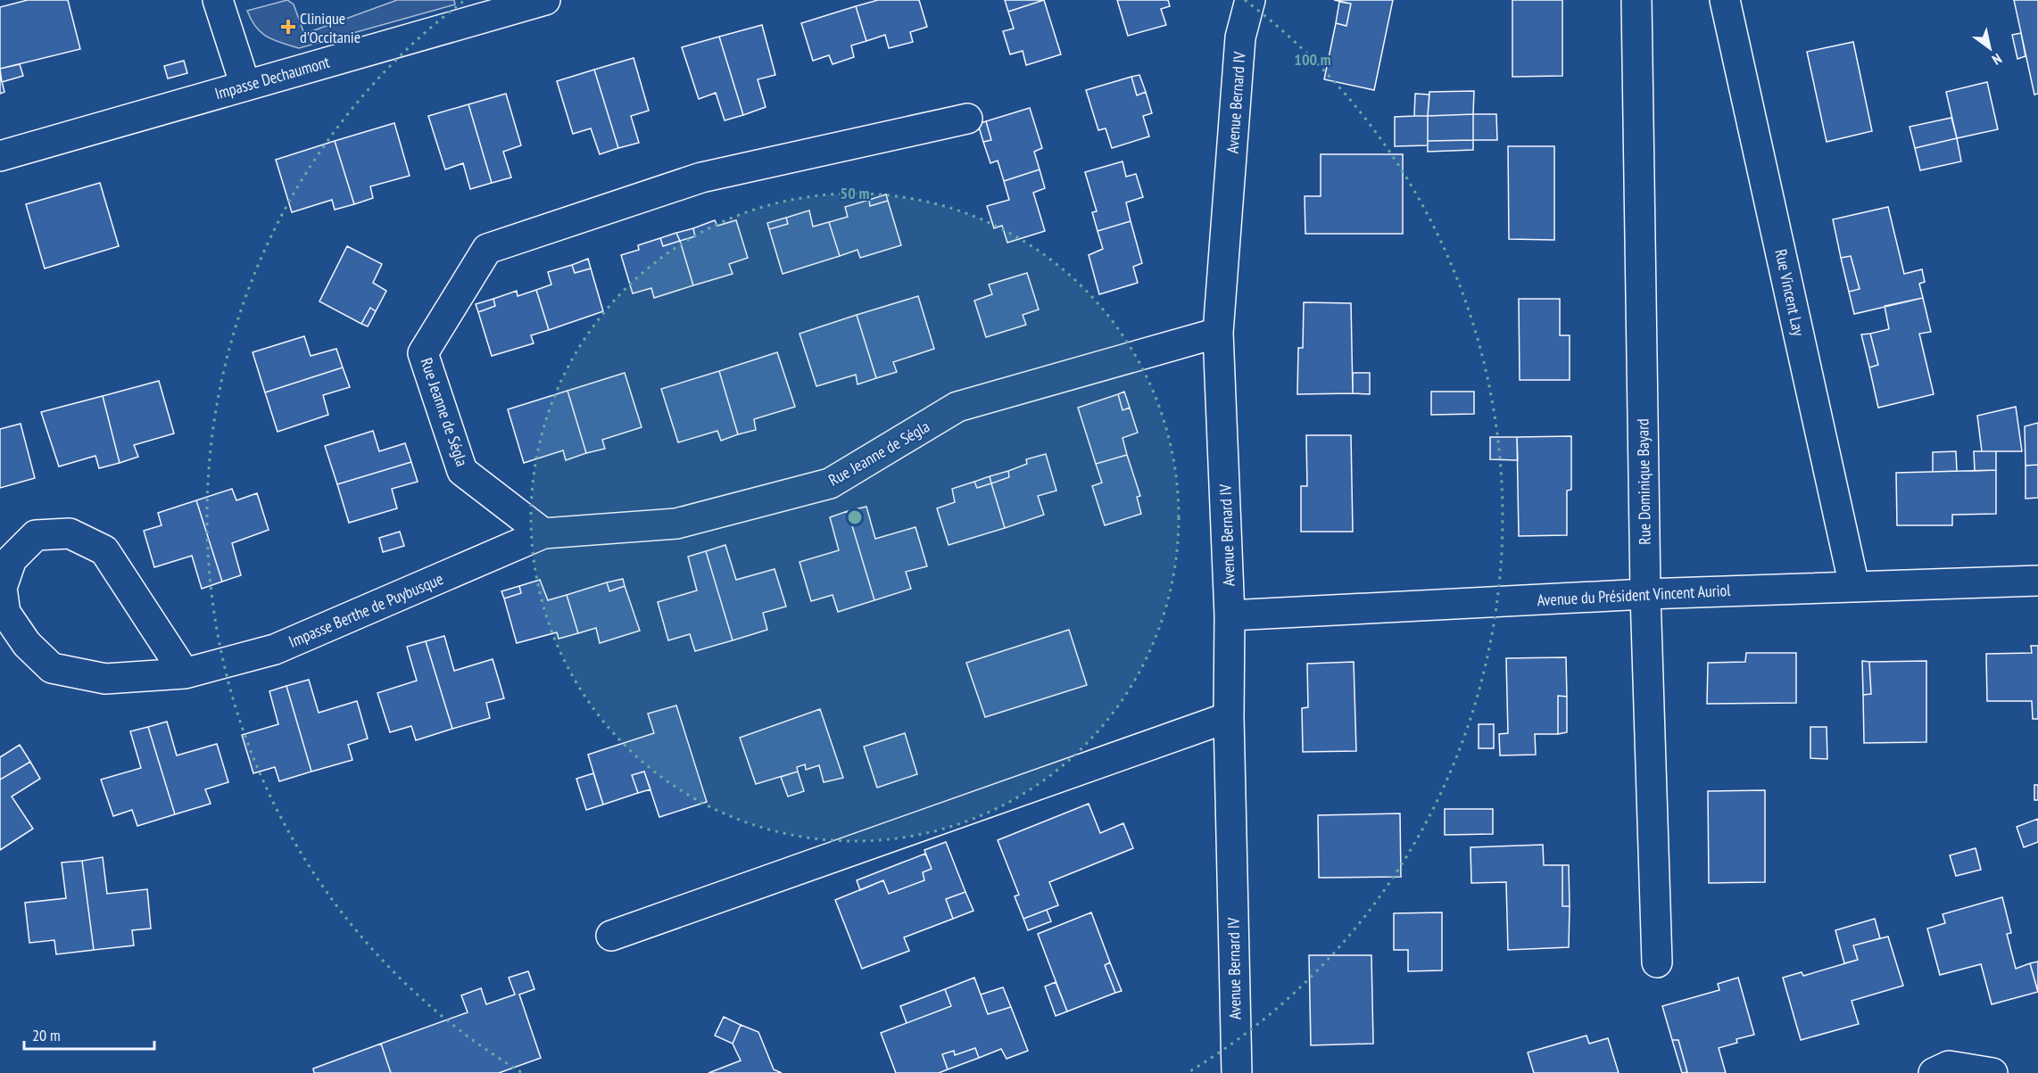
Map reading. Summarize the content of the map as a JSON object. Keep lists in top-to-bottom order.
{
  "streets": {
    "street": [
      "Impasse Dechaumont",
      "Avenue Bernard IV",
      "Rue Vincent Lay",
      "Rue Jeanne de Ségla",
      "Rue Dominique Bayard",
      "Avenue du Président Vincent Auriol",
      "Impasse Berthe de Puybusque"
    ]
  },
  "crossings": [
    ["Avenue Bernard IV", "Rue Jeanne de Ségla"],
    ["Avenue Bernard IV", "Avenue du Président Vincent Auriol"],
    ["Rue Vincent Lay", "Avenue du Président Vincent Auriol"],
    ["Rue Jeanne de Ségla", "Impasse Berthe de Puybusque"],
    ["Rue Dominique Bayard", "Avenue du Président Vincent Auriol"]
  ],
  "places": {
    "health": ["Clinique d'Occitanie"]
  },
  "scale_bar": "20 m",
  "north": "bottom right",
  "rings": ["100 m", "50 m"]
}
